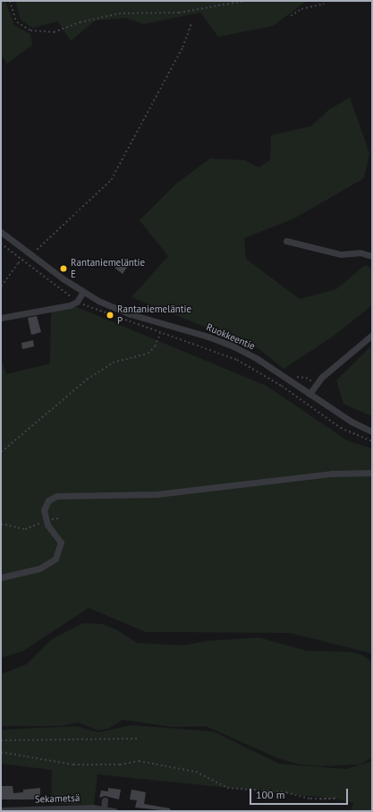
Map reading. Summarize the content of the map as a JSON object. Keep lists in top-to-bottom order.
{
  "streets": {
    "street": ["Ruokkeentie", "Sekametsä"]
  },
  "places": ["Rantaniemeläntie E", "Rantaniemeläntie P"],
  "scale_bar": "100 m"
}
